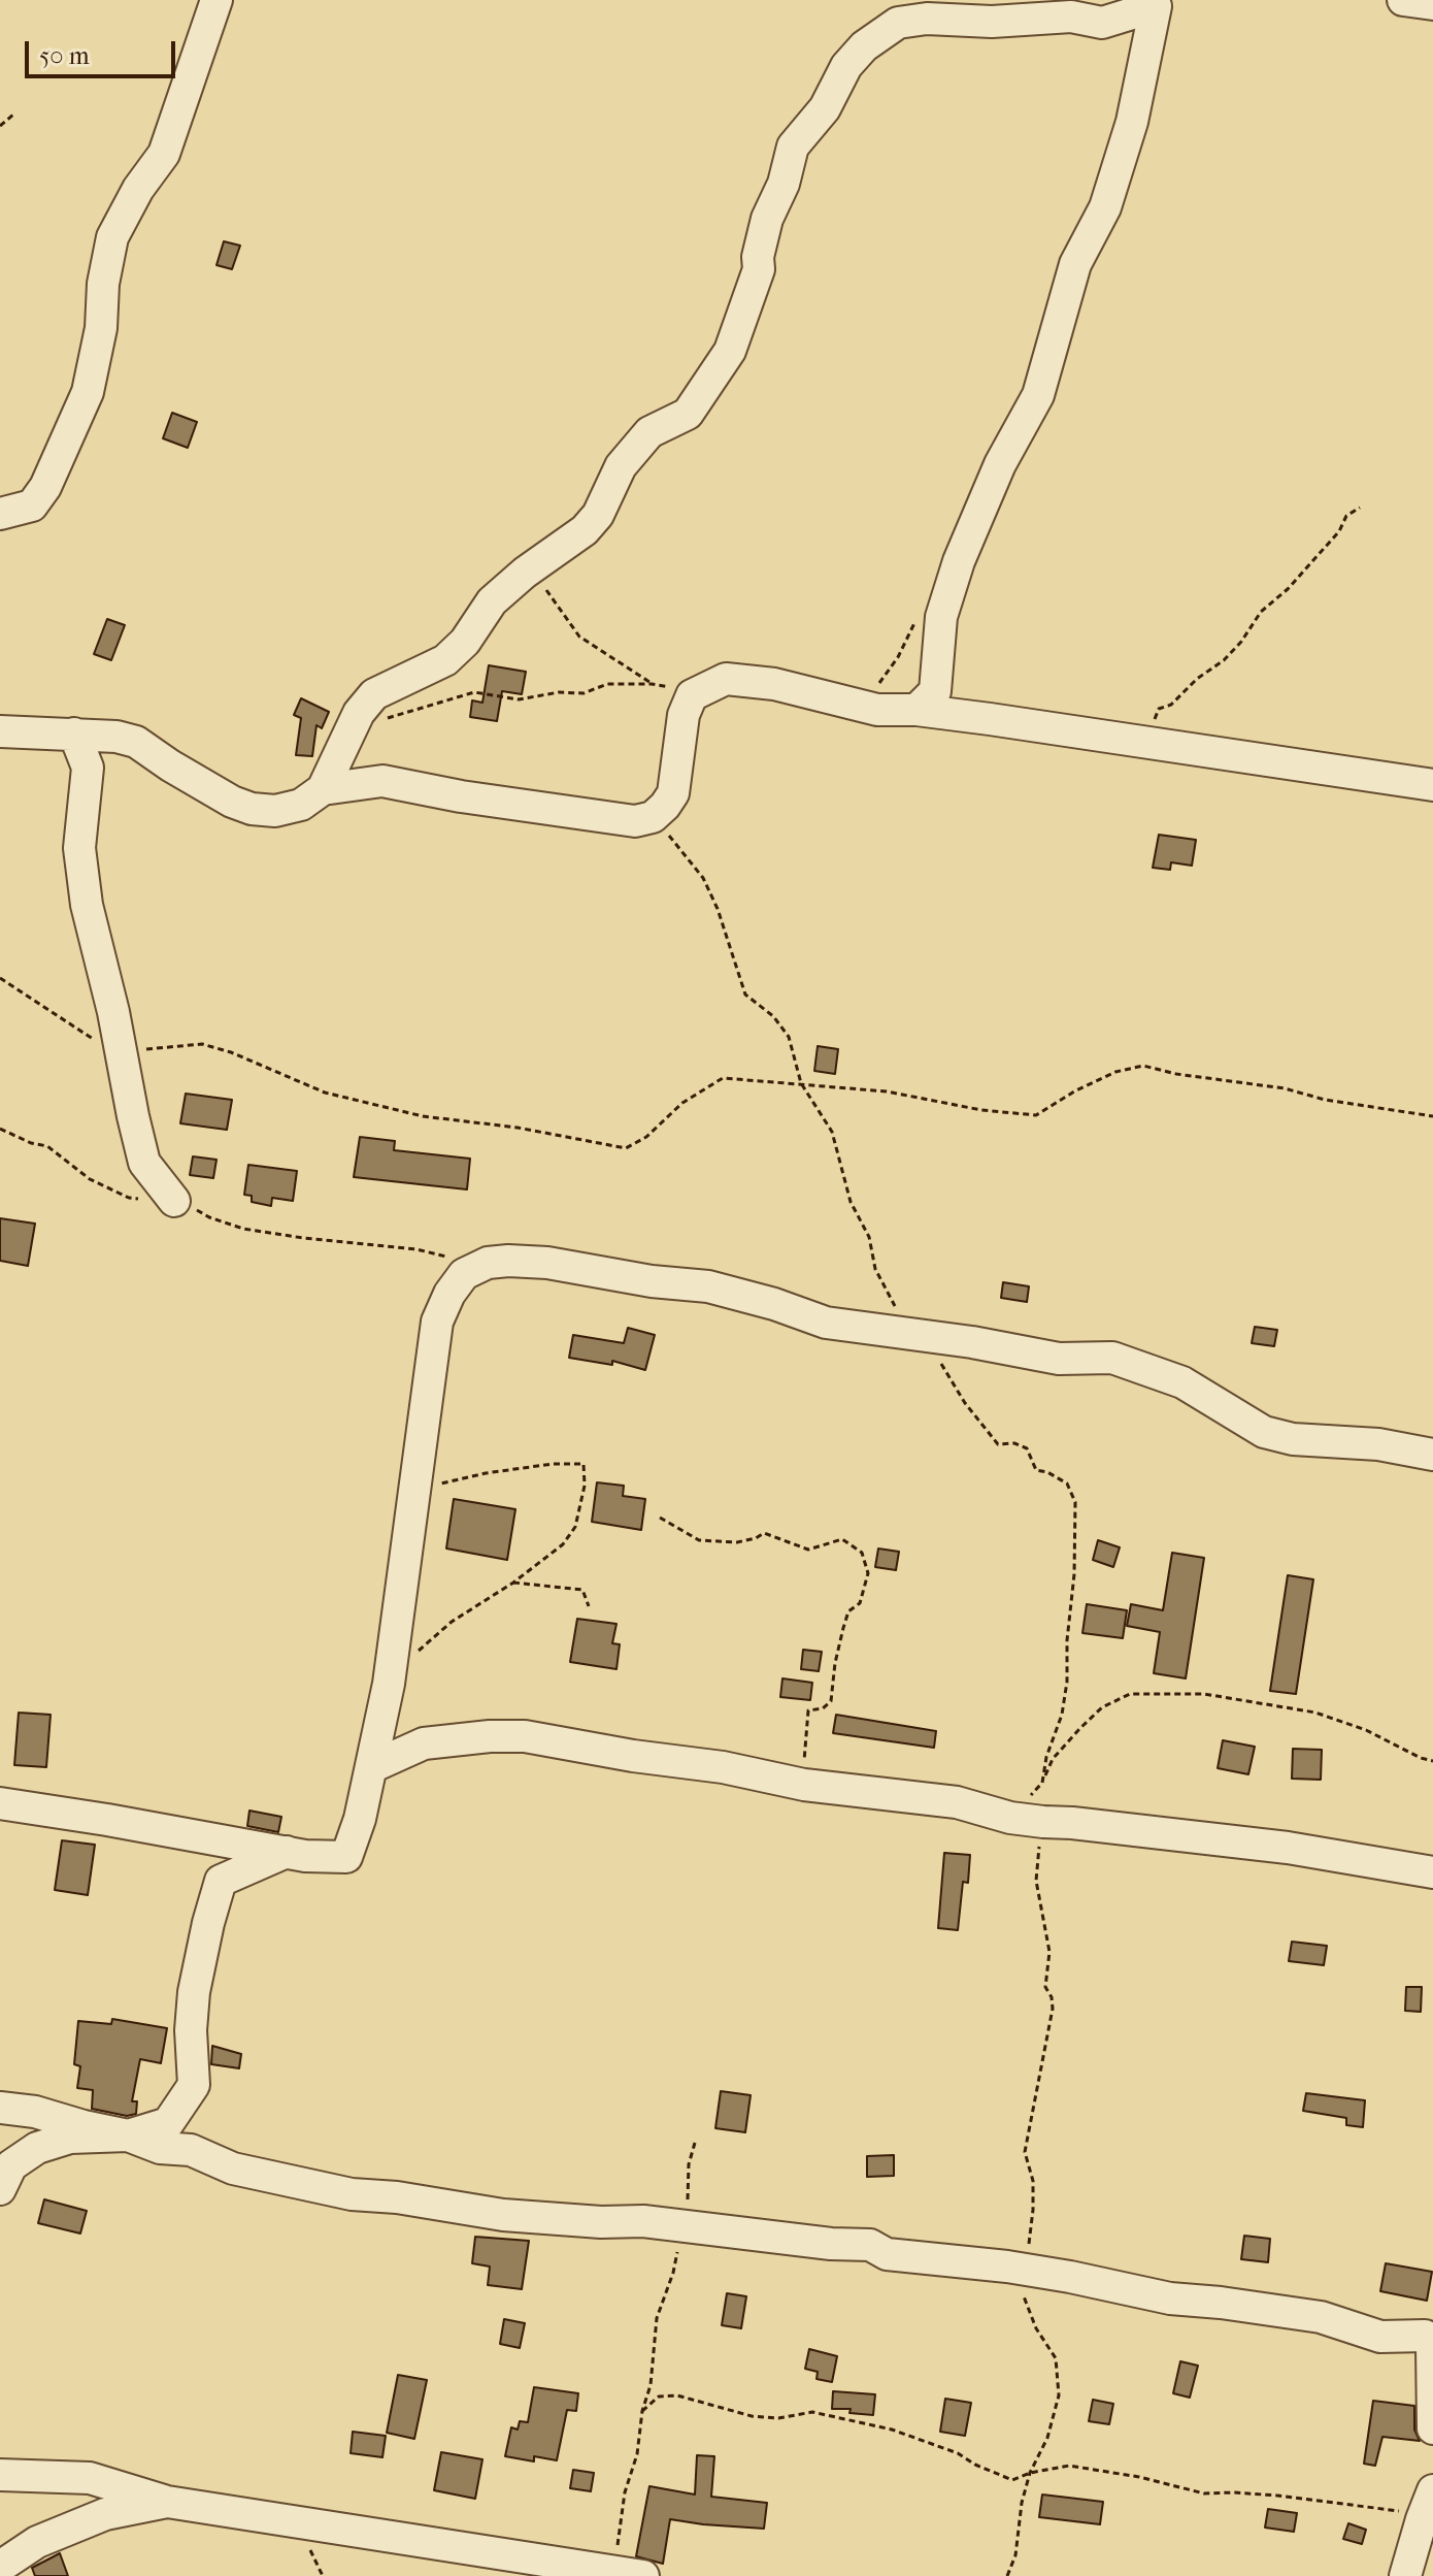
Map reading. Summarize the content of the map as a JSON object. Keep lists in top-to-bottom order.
{
  "scale_bar": "50 m"
}
